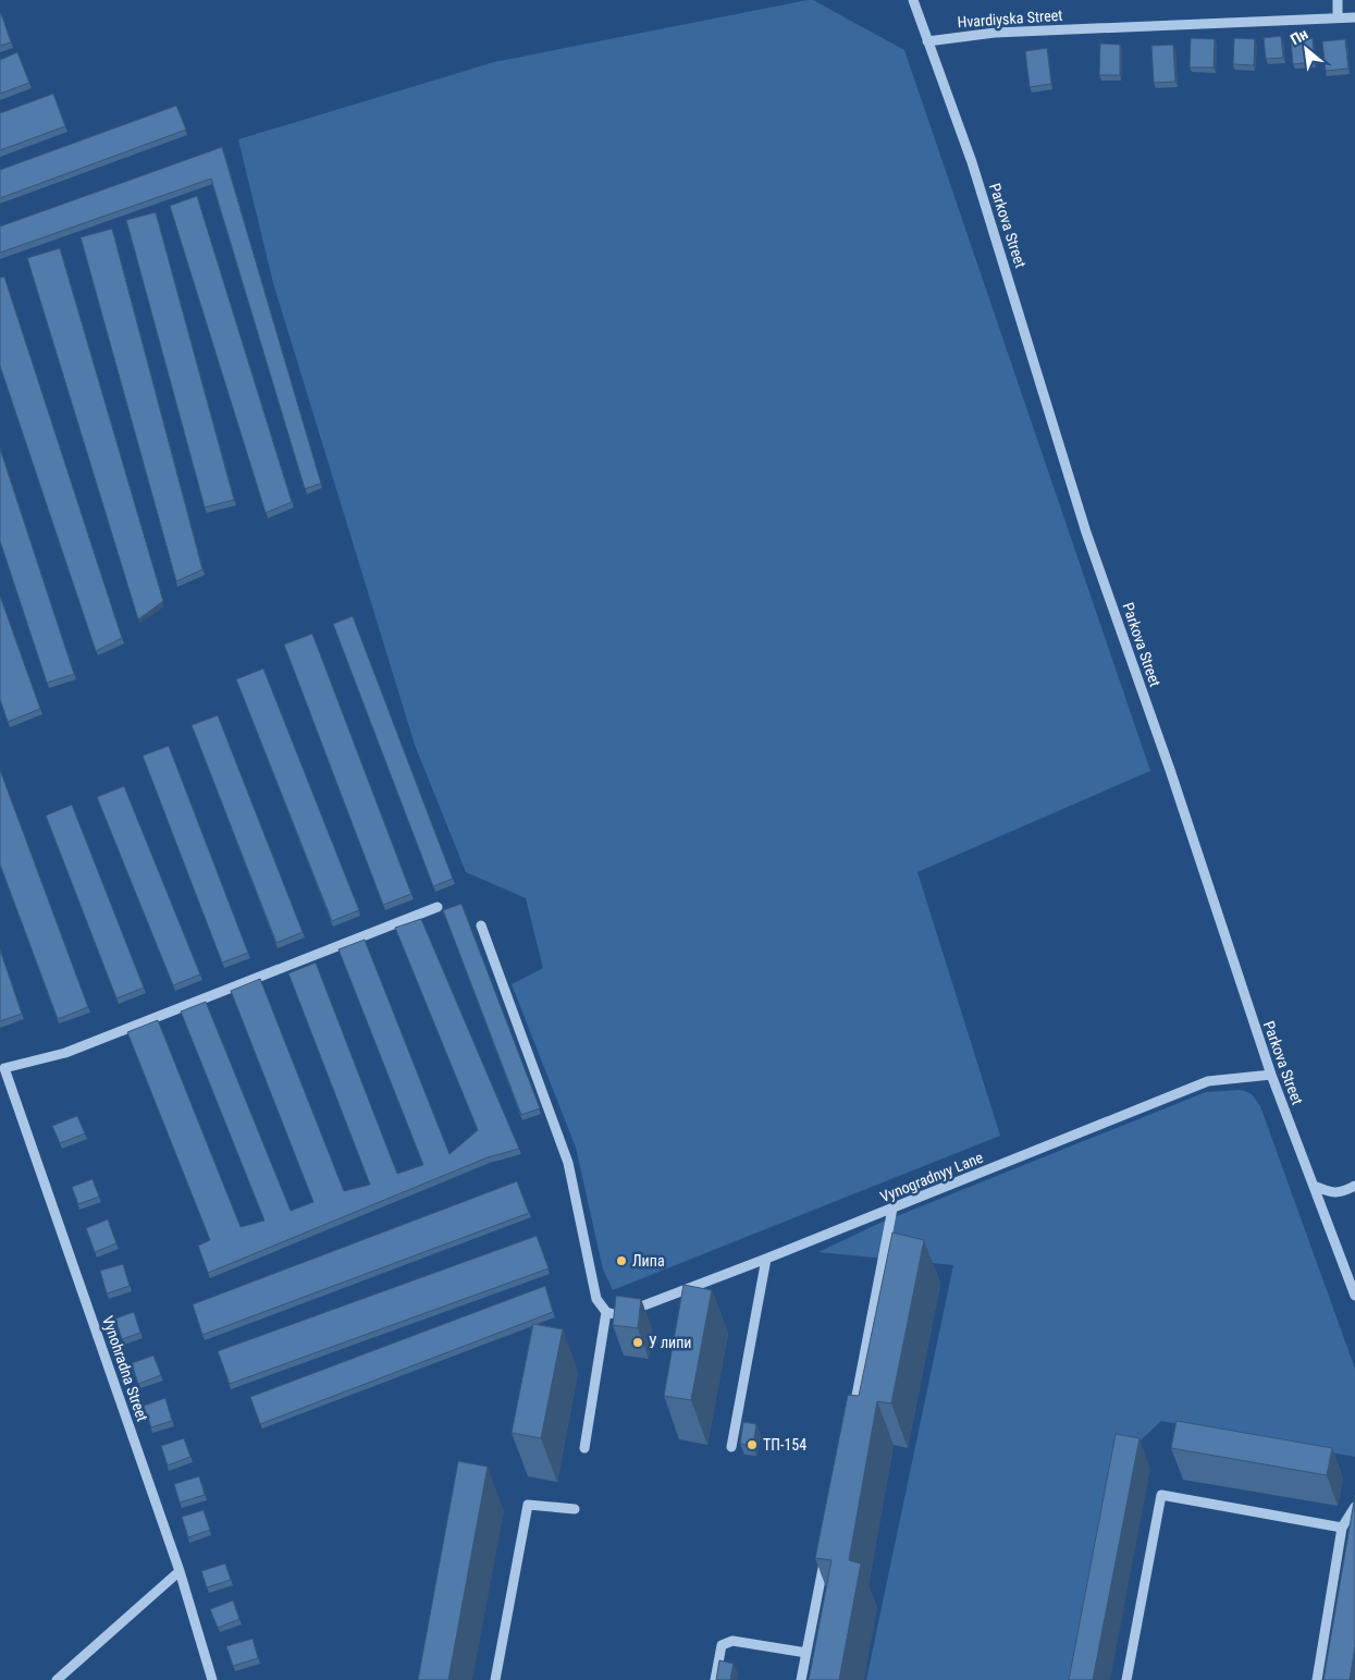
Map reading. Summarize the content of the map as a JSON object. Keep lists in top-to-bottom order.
{
  "streets": {
    "street": [
      "Hvardiyska Street",
      "Parkova Street",
      "Vynogradnyy Lane",
      "Vynohradna Street"
    ]
  },
  "crossings": [
    ["Hvardiyska Street", "Parkova Street"],
    ["Parkova Street", "Vynogradnyy Lane"]
  ],
  "places": ["Липа", "У липи", "ТП-154"],
  "north": "top left"
}
